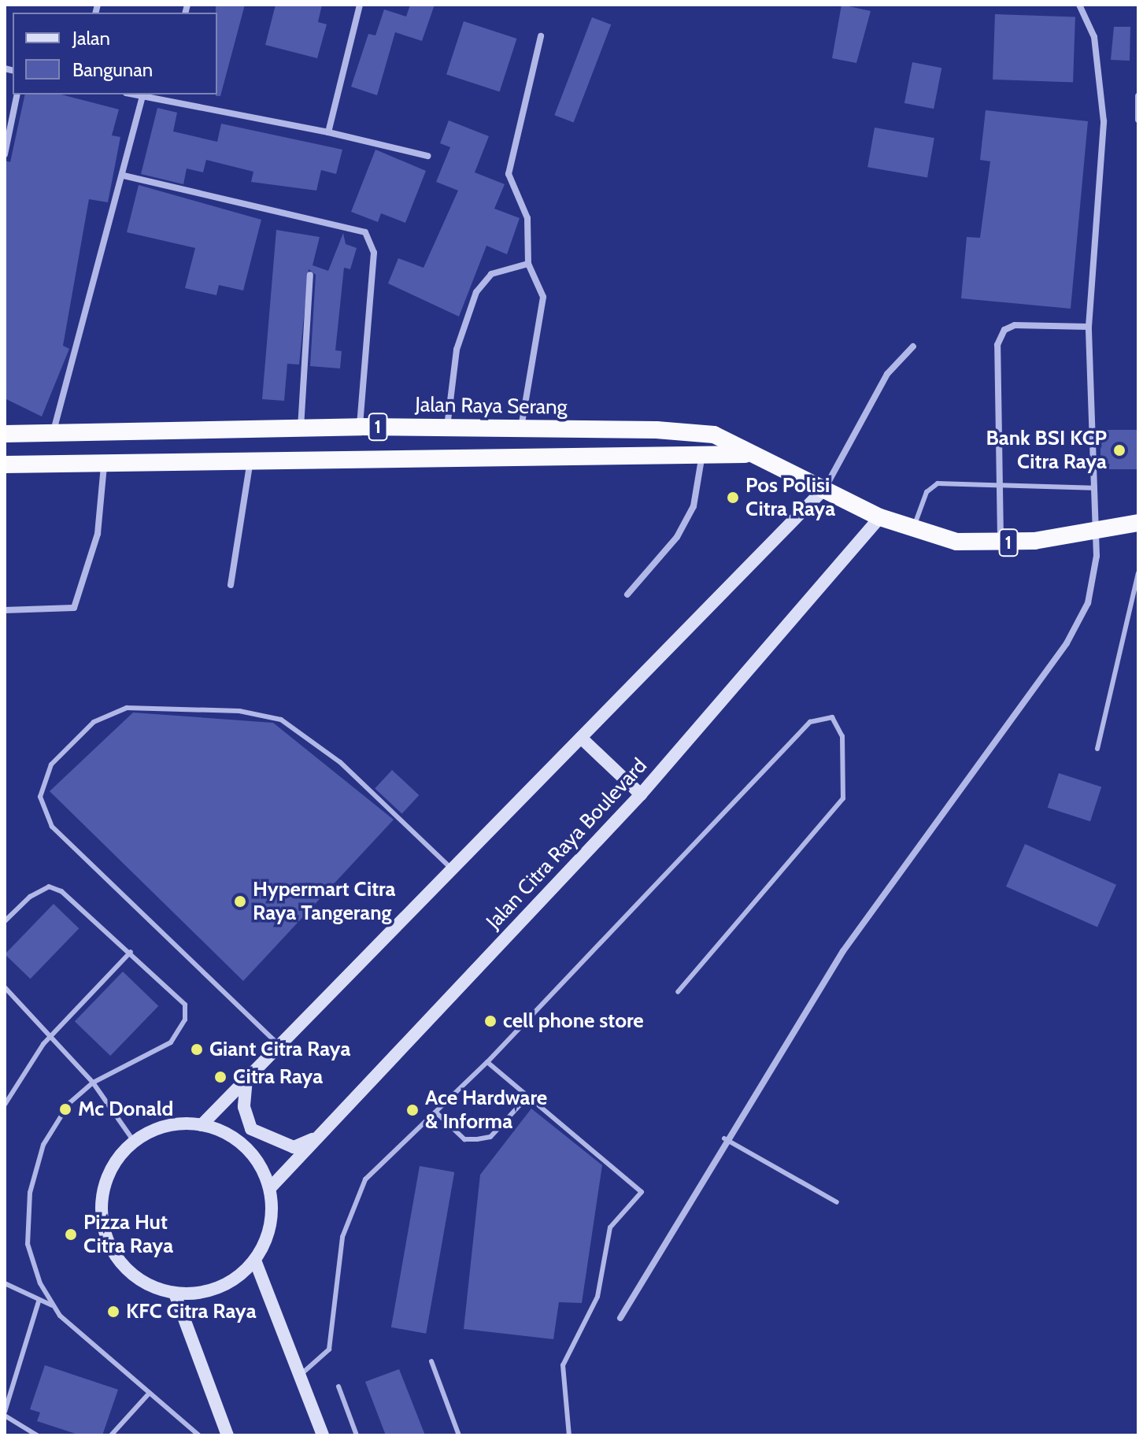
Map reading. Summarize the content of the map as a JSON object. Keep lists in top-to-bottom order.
{
  "streets": {
    "highway": ["Jalan Raya Serang", "1"],
    "main road": ["Jalan Citra Raya Boulevard"]
  },
  "crossings": [
    ["Jalan Raya Serang", "Jalan Citra Raya Boulevard"]
  ],
  "places": [
    "Bank BSI KCP Citra Raya",
    "Pos Polisi Citra Raya",
    "Hypermart Citra Raya Tangerang",
    "cell phone store",
    "Giant Citra Raya",
    "Citra Raya",
    "Mc Donald",
    "Ace Hardware & Informa",
    "Pizza Hut Citra Raya",
    "KFC Citra Raya"
  ],
  "legend": ["Jalan", "Bangunan"]
}
